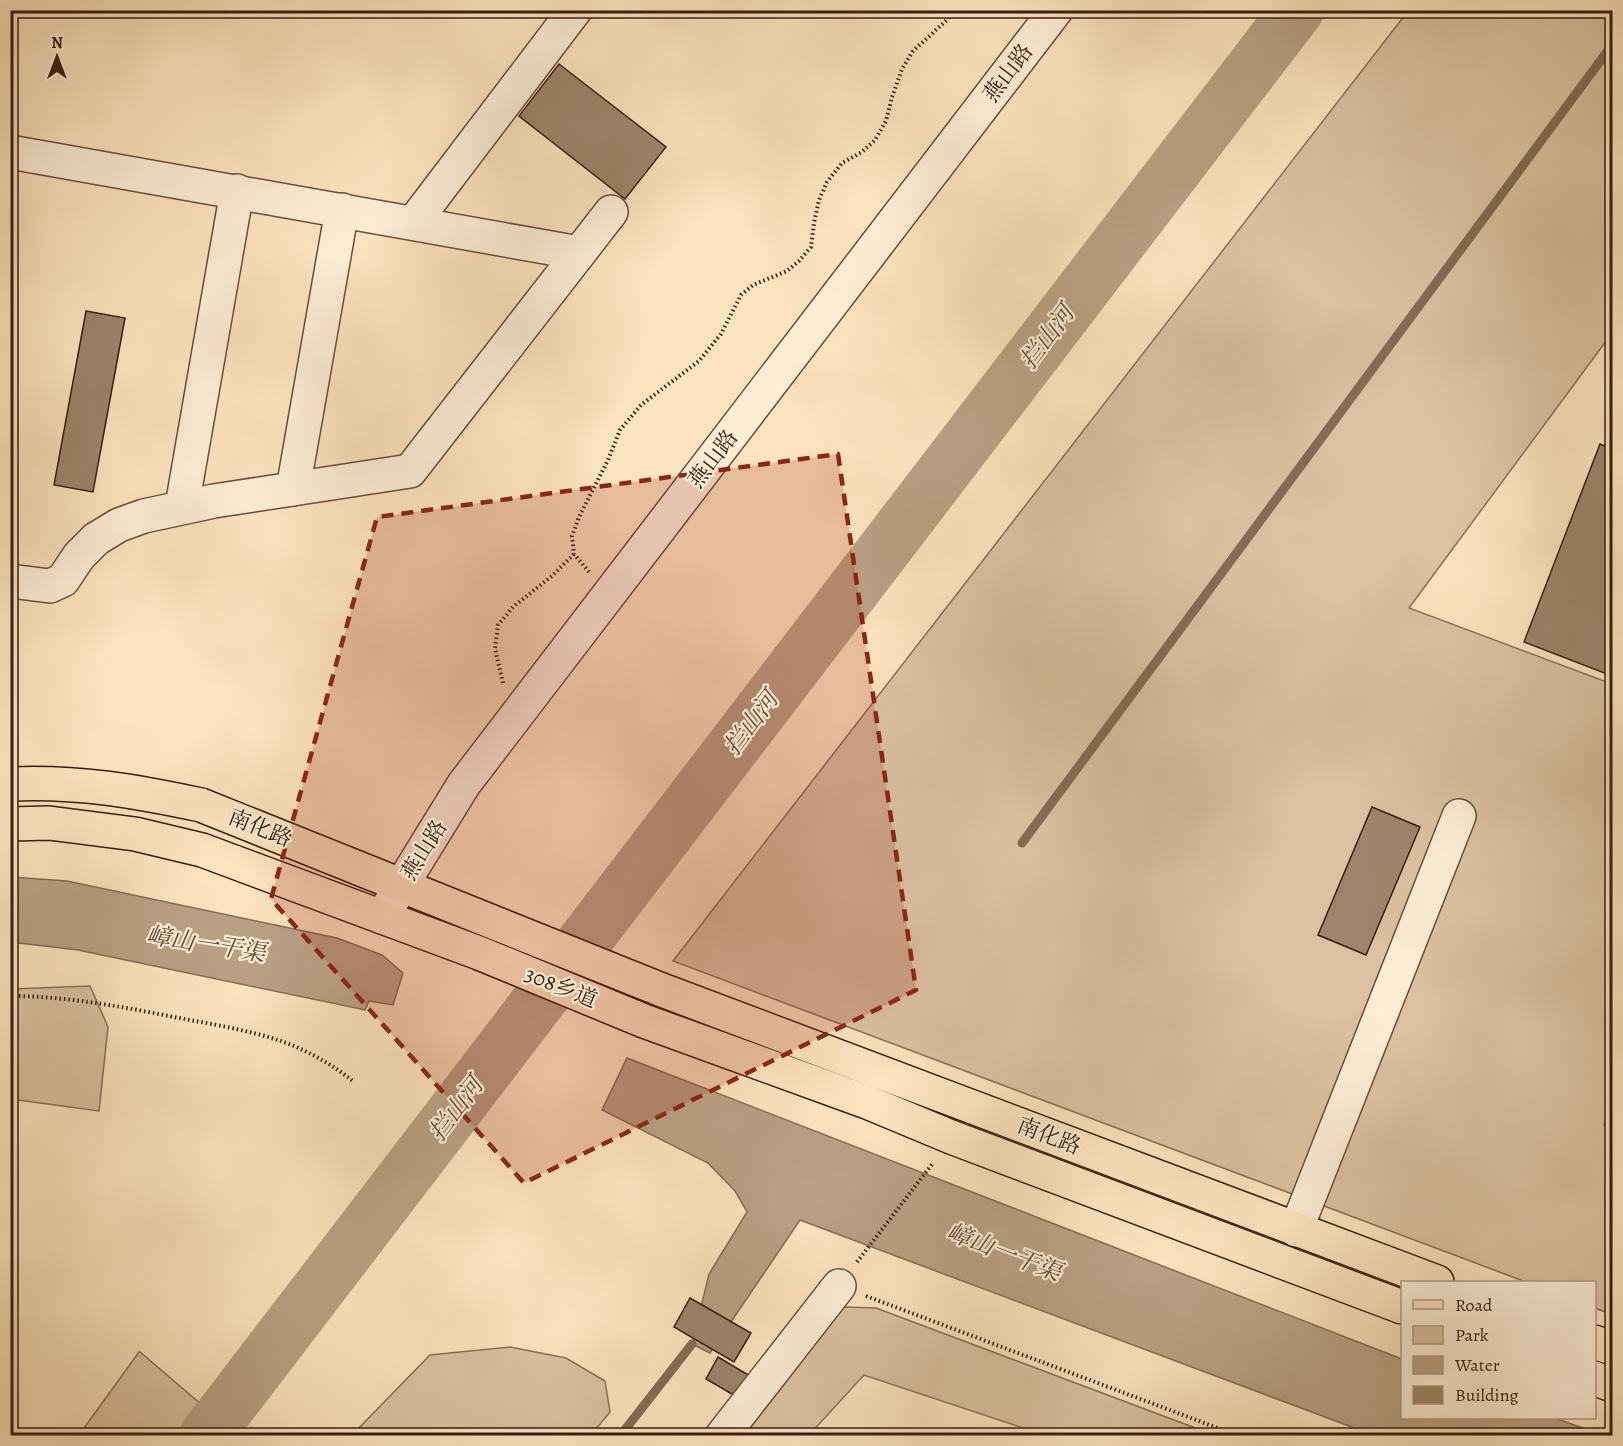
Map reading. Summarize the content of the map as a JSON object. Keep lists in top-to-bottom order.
{
  "streets": {
    "main road": ["南化路", "308乡道"],
    "street": ["燕山路"]
  },
  "crossings": [
    ["燕山路", "南化路"],
    ["南化路", "308乡道"]
  ],
  "water": ["拦山河", "嶂山一干渠"],
  "legend": [
    "Road",
    "Park",
    "Water",
    "Building"
  ],
  "north": "top"
}
